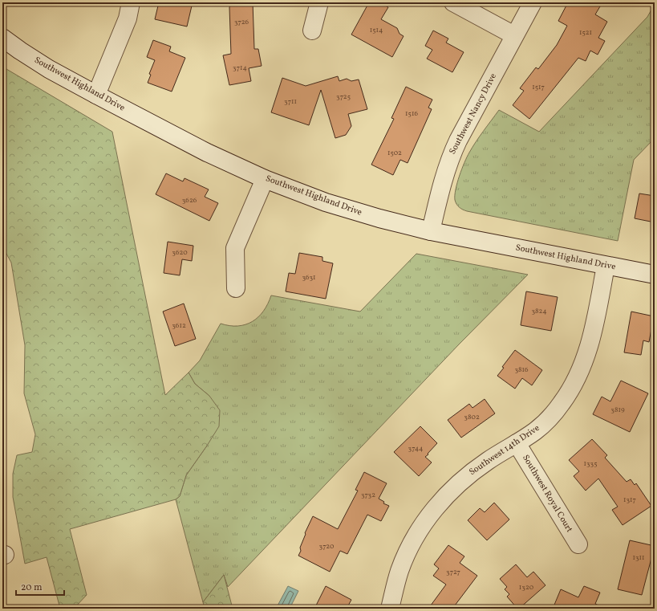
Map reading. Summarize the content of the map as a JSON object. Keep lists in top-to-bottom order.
{
  "streets": {
    "street": [
      "Southwest Highland Drive",
      "Southwest Nancy Drive",
      "Southwest 14th Drive",
      "Southwest Royal Court"
    ]
  },
  "crossings": [
    ["Southwest Highland Drive", "Southwest Nancy Drive"],
    ["Southwest Highland Drive", "Southwest 14th Drive"],
    ["Southwest 14th Drive", "Southwest Royal Court"]
  ],
  "house_numbers": [
    "3726",
    "1514",
    "1521",
    "3714",
    "1517",
    "3725",
    "3711",
    "1516",
    "1502",
    "3626",
    "3620",
    "3631",
    "3824",
    "3612",
    "3816",
    "3819",
    "3802",
    "3744",
    "1335",
    "3732",
    "1317",
    "3720",
    "1311",
    "3727",
    "1320"
  ],
  "scale_bar": "20 m"
}
